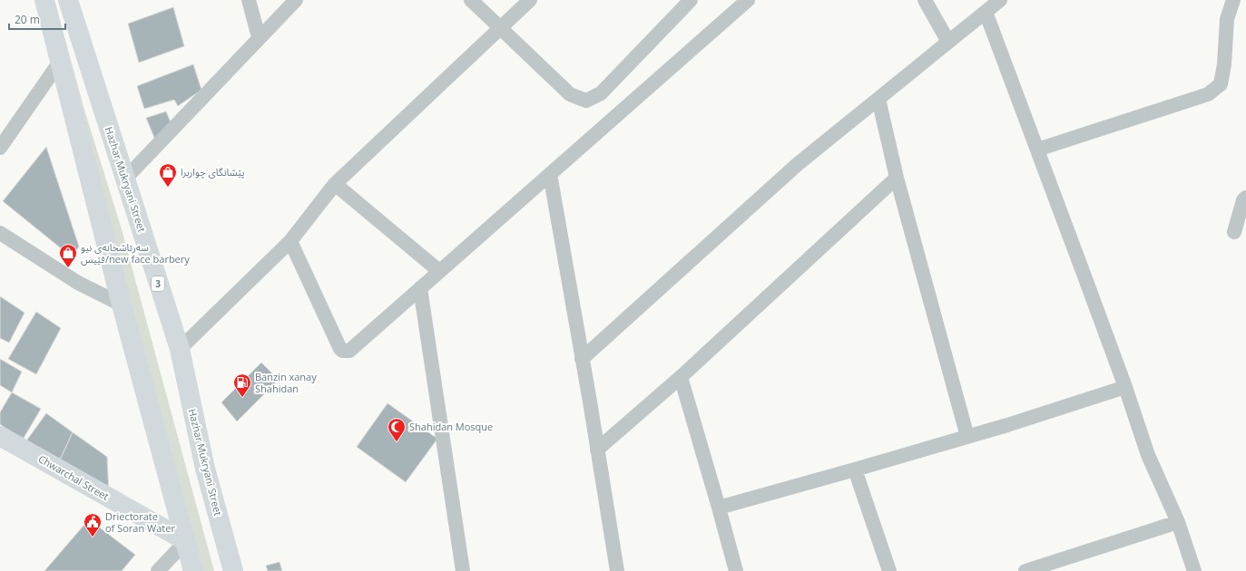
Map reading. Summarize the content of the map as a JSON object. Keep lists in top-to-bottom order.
{
  "streets": {
    "main road": ["Hazhar Mukryani Street", "3", "Chwarchal Street"]
  },
  "places": {
    "shop": ["پێشانگای چواربرا", "سەرتاشخانەی نیو فێیس/new face barbery"],
    "fuel station": ["Banzin xanay Shahidan"],
    "mosque": ["Shahidan Mosque"],
    "public building": ["Driectorate of Soran Water"]
  },
  "scale_bar": "20 m"
}
